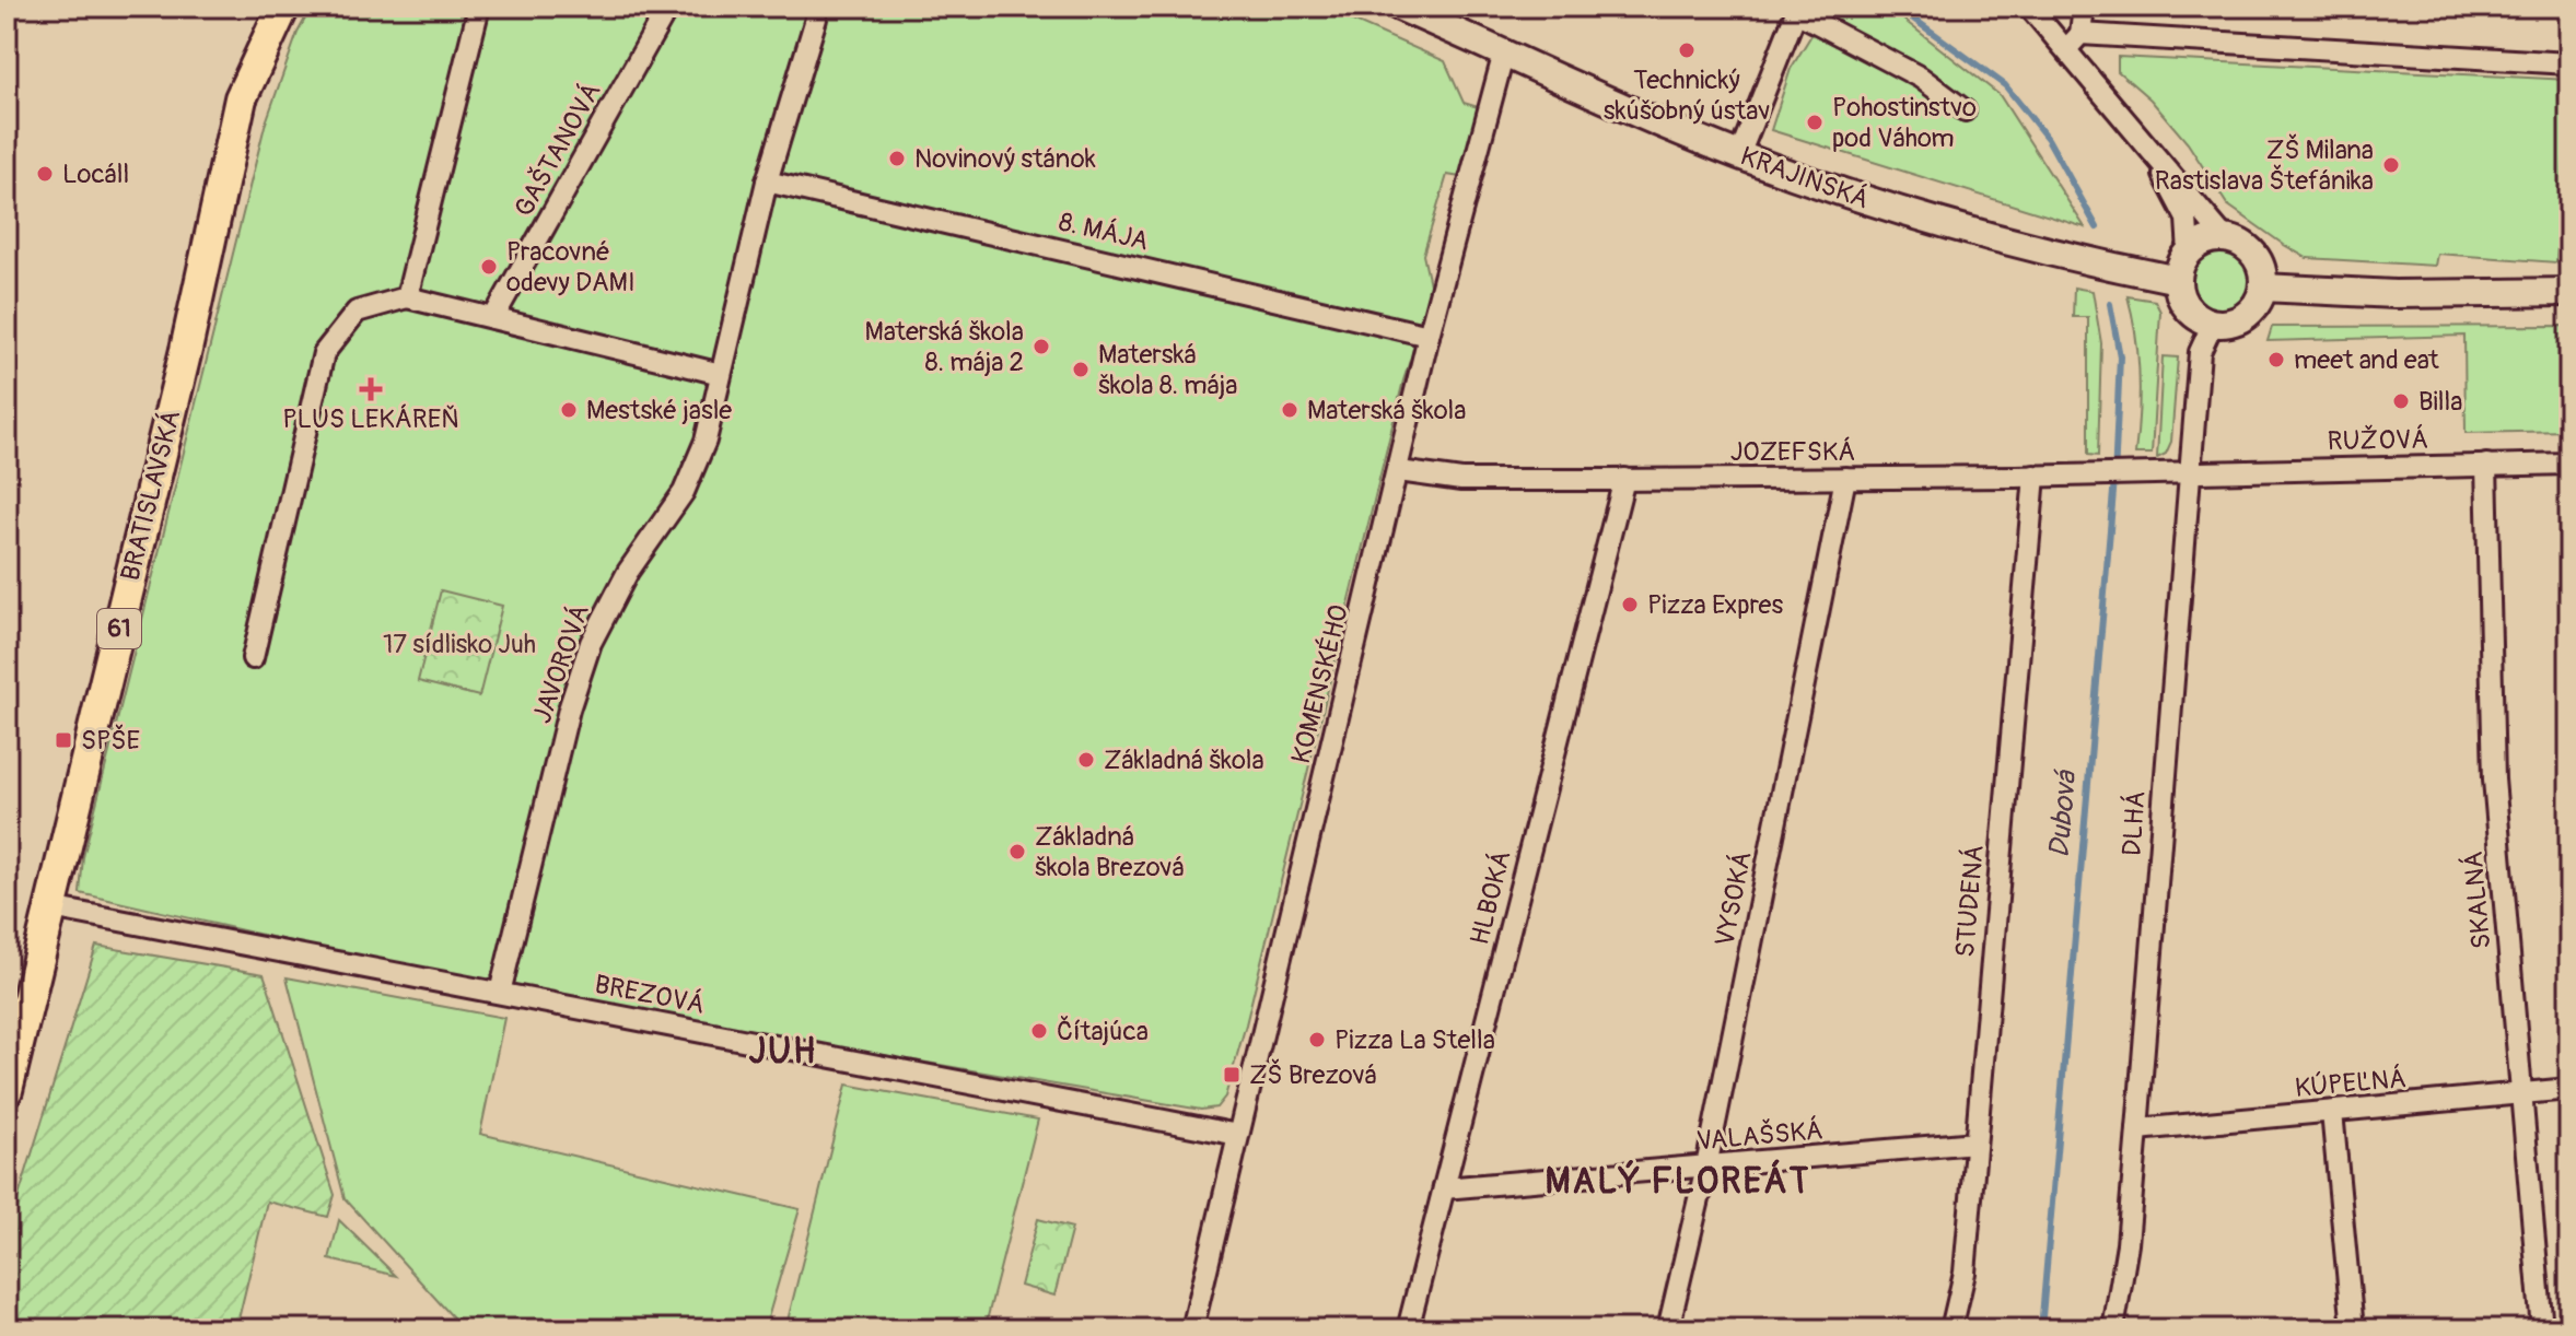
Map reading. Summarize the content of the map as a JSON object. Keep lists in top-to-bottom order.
{
  "streets": {
    "main road": ["KRAJINSKÁ", "BRATISLAVSKÁ", "61"],
    "street": [
      "GAŠTANOVÁ",
      "8. MÁJA",
      "RUŽOVÁ",
      "JOZEFSKÁ",
      "JAVOROVÁ",
      "KOMENSKÉHO",
      "DLHÁ",
      "HLBOKÁ",
      "VYSOKÁ",
      "SKALNÁ",
      "STUDENÁ",
      "BREZOVÁ",
      "KÚPEĽNÁ",
      "VALAŠSKÁ"
    ]
  },
  "crossings": [
    ["KRAJINSKÁ", "KOMENSKÉHO"],
    ["KRAJINSKÁ", "DLHÁ"],
    ["8. MÁJA", "JAVOROVÁ"],
    ["8. MÁJA", "KOMENSKÉHO"],
    ["RUŽOVÁ", "JOZEFSKÁ"],
    ["RUŽOVÁ", "DLHÁ"],
    ["RUŽOVÁ", "SKALNÁ"],
    ["JOZEFSKÁ", "KOMENSKÉHO"],
    ["JOZEFSKÁ", "DLHÁ"],
    ["JOZEFSKÁ", "HLBOKÁ"],
    ["JOZEFSKÁ", "VYSOKÁ"],
    ["JOZEFSKÁ", "STUDENÁ"],
    ["BRATISLAVSKÁ", "BREZOVÁ"],
    ["JAVOROVÁ", "BREZOVÁ"],
    ["KOMENSKÉHO", "BREZOVÁ"],
    ["DLHÁ", "KÚPEĽNÁ"],
    ["HLBOKÁ", "VALAŠSKÁ"],
    ["VYSOKÁ", "VALAŠSKÁ"],
    ["SKALNÁ", "KÚPEĽNÁ"],
    ["STUDENÁ", "VALAŠSKÁ"]
  ],
  "districts": ["JUH", "MALÝ FLOREÁT"],
  "water": ["Dubová"],
  "parks": ["17 sídlisko Juh"],
  "places": {
    "other": [
      "Technický skúšobný ústav",
      "Pohostinstvo pod Váhom",
      "Novinový stánok",
      "ZŠ Milana Rastislava Štefánika",
      "Locáll",
      "Pracovné odevy DAMI",
      "Materská škola 8. mája 2",
      "meet and eat",
      "Materská škola 8. mája",
      "Billa",
      "Mestské jasle",
      "Materská škola",
      "Pizza Expres",
      "Základná škola",
      "Základná škola Brezová",
      "Čítajúca",
      "Pizza La Stella"
    ],
    "health": ["PLUS LEKÁREŇ"],
    "transit": ["SPŠE", "ZŠ Brezová"]
  }
}
